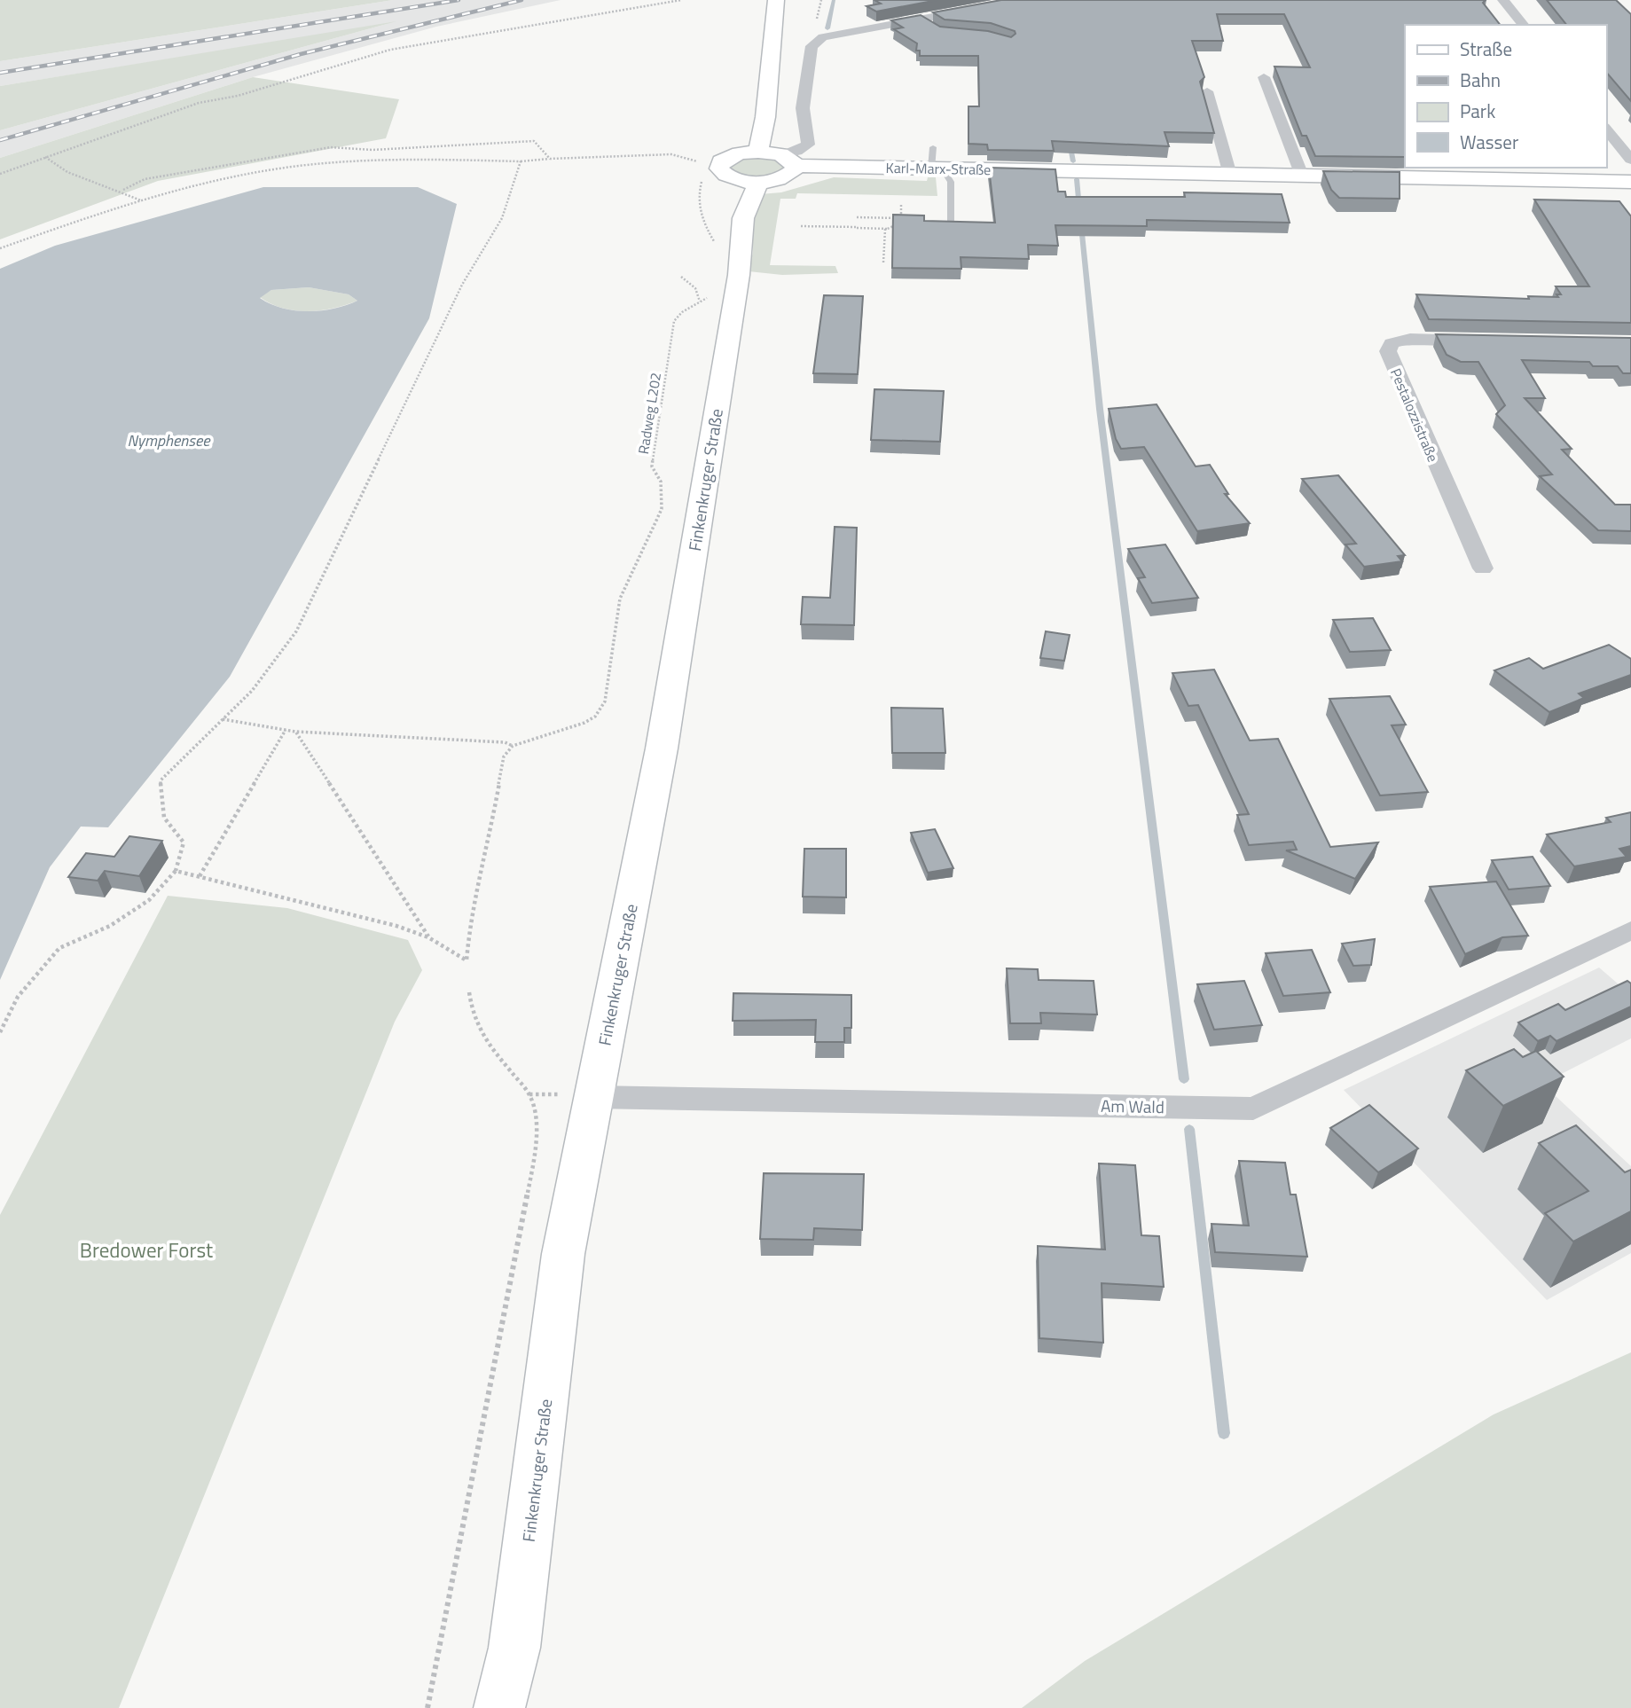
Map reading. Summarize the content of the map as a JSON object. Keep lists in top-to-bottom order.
{
  "streets": {
    "main road": ["Karl-Marx-Straße", "Finkenkruger Straße"],
    "street": ["Pestalozzistraße", "Am Wald"],
    "path": ["Radweg L202"]
  },
  "crossings": [
    ["Finkenkruger Straße", "Am Wald"]
  ],
  "water": ["Nymphensee"],
  "parks": ["Bredower Forst"],
  "legend": [
    "Straße",
    "Bahn",
    "Park",
    "Wasser"
  ]
}
